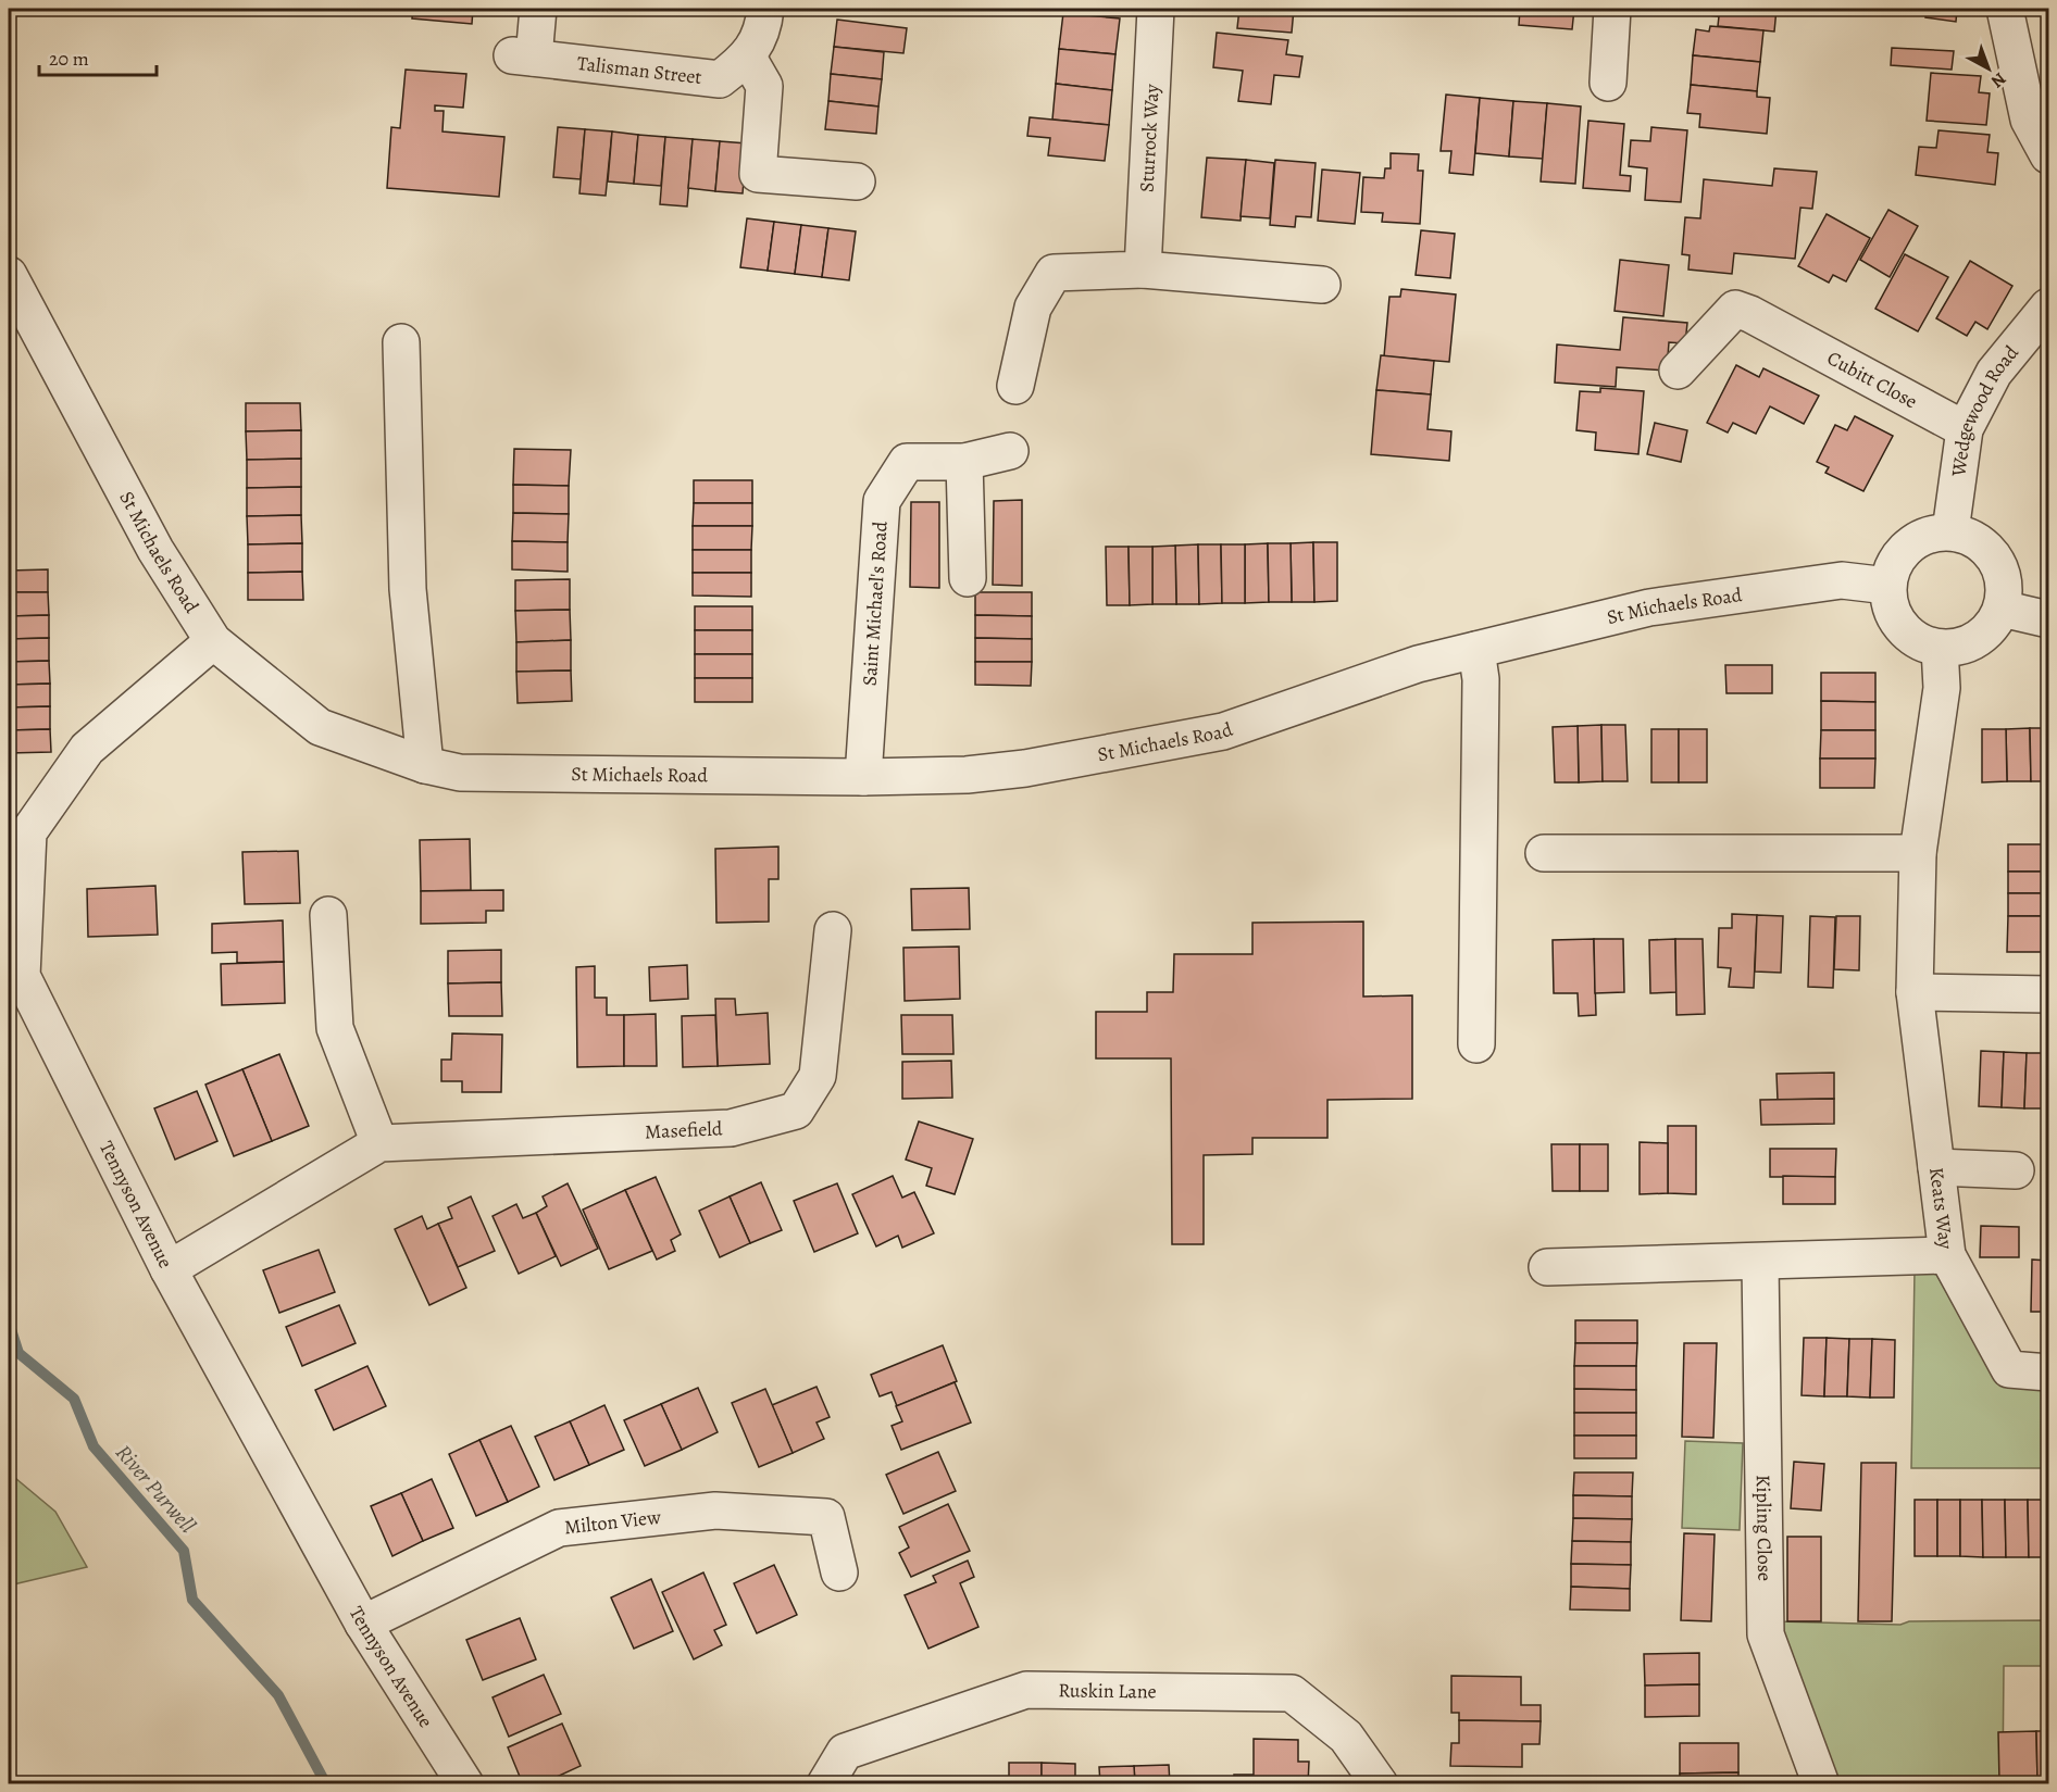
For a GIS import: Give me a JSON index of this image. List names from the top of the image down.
{
  "streets": {
    "street": [
      "Talisman Street",
      "Sturrock Way",
      "Cubitt Close",
      "Wedgewood Road",
      "St Michaels Road",
      "Saint Michael's Road",
      "Masefield",
      "Tennyson Avenue",
      "Keats Way",
      "Milton View",
      "Kipling Close",
      "Ruskin Lane"
    ]
  },
  "crossings": [
    ["Cubitt Close", "Wedgewood Road"],
    ["Wedgewood Road", "St Michaels Road"],
    ["Wedgewood Road", "Keats Way"],
    ["St Michaels Road", "Saint Michael's Road"],
    ["St Michaels Road", "Tennyson Avenue"],
    ["St Michaels Road", "Keats Way"],
    ["Masefield", "Tennyson Avenue"],
    ["Tennyson Avenue", "Milton View"]
  ],
  "water": ["River Purwell"],
  "scale_bar": "20 m",
  "north": "bottom right"
}
